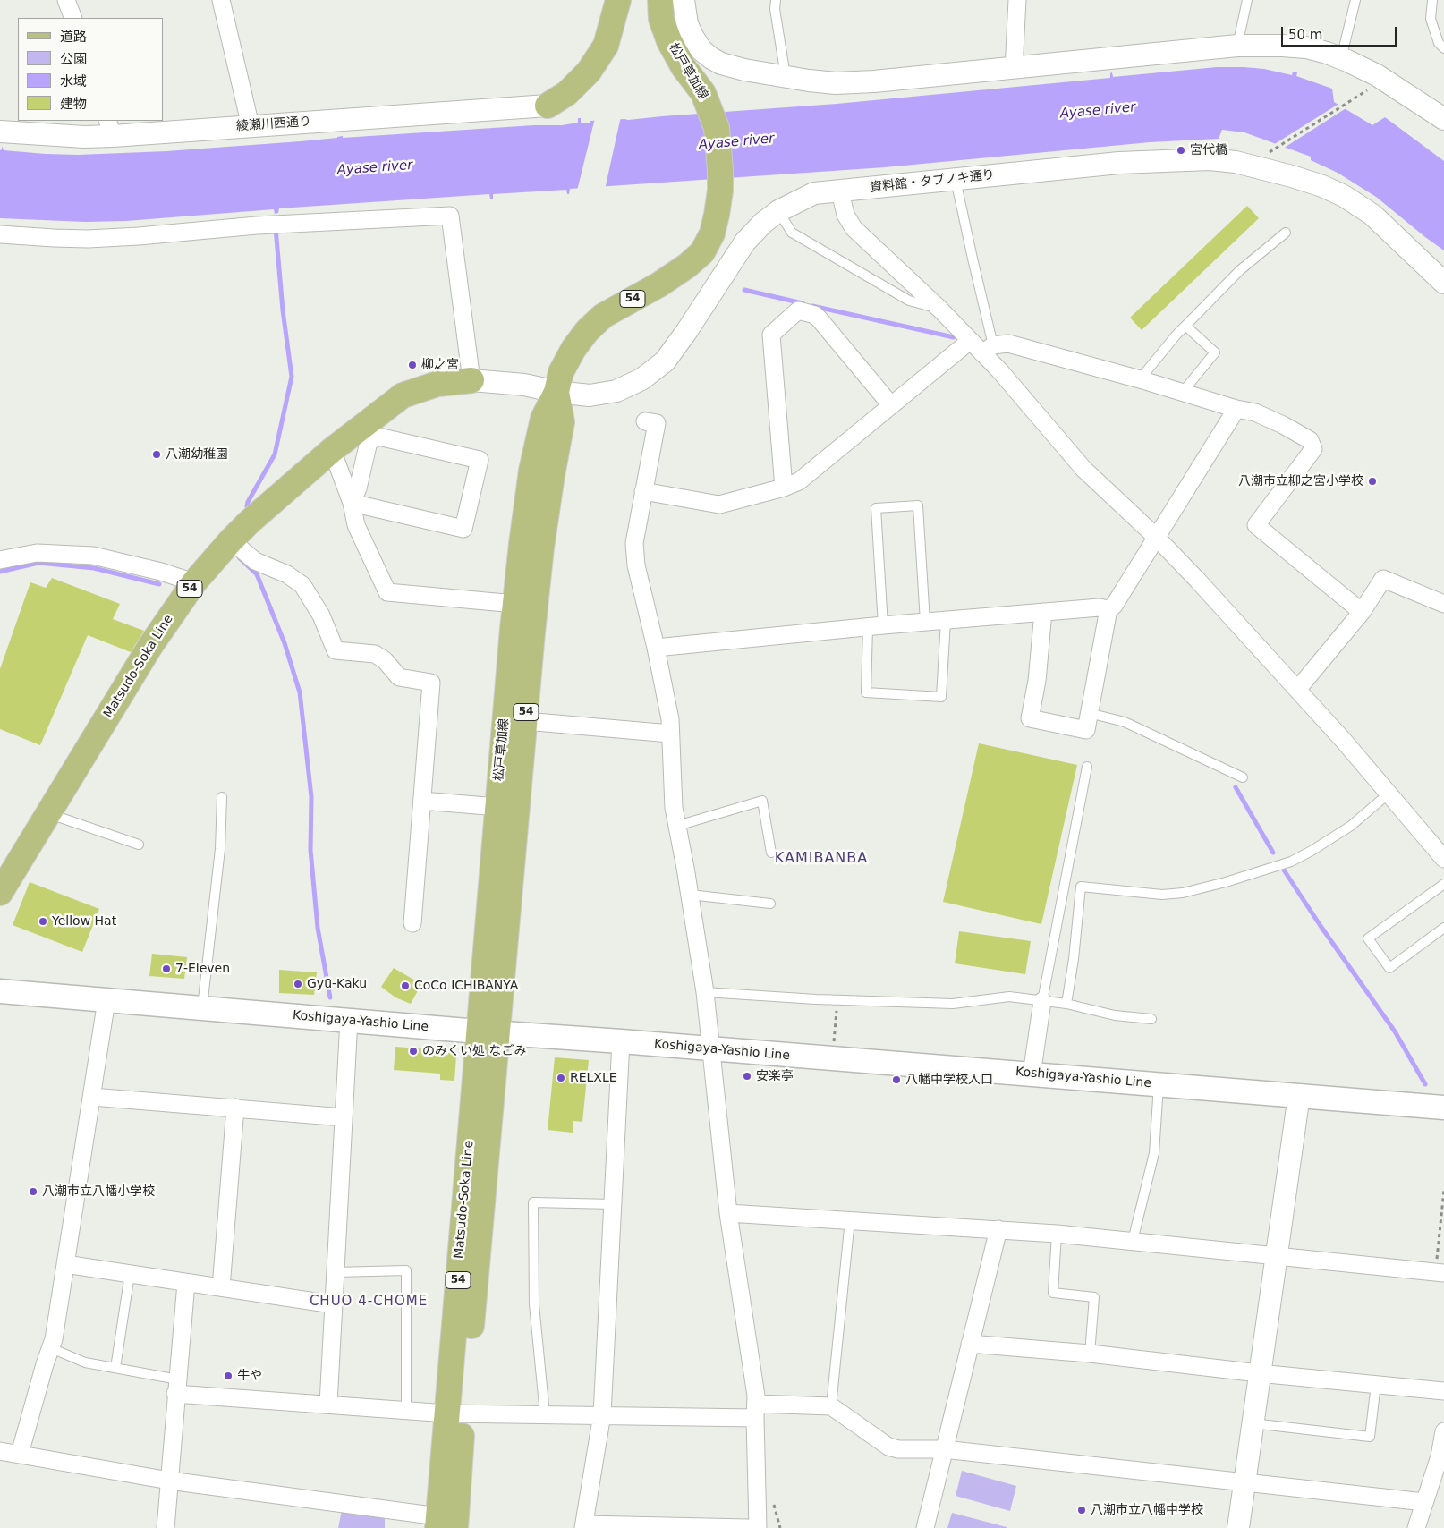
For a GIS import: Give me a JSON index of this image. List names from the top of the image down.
{
  "streets": {
    "main road": [
      "松戸草加線",
      "54",
      "Matsudo-Soka Line",
      "Koshigaya-Yashio Line"
    ],
    "street": ["綾瀬川西通り", "資料館・タブノキ通り"]
  },
  "crossings": [
    ["松戸草加線", "資料館・タブノキ通り"],
    ["松戸草加線", "Matsudo-Soka Line"],
    ["松戸草加線", "Koshigaya-Yashio Line"],
    ["資料館・タブノキ通り", "Matsudo-Soka Line"],
    ["Matsudo-Soka Line", "Koshigaya-Yashio Line"]
  ],
  "districts": ["KAMIBANBA", "CHUO 4-CHOME"],
  "water": ["Ayase river"],
  "places": [
    "宮代橋",
    "柳之宮",
    "八潮幼稚園",
    "八潮市立柳之宮小学校",
    "Yellow Hat",
    "7-Eleven",
    "Gyū-Kaku",
    "CoCo ICHIBANYA",
    "のみくい処 なごみ",
    "安楽亭",
    "RELXLE",
    "八幡中学校入口",
    "八潮市立八幡小学校",
    "牛や",
    "八潮市立八幡中学校"
  ],
  "legend": [
    "道路",
    "公園",
    "水域",
    "建物"
  ],
  "scale_bar": "50 m"
}
